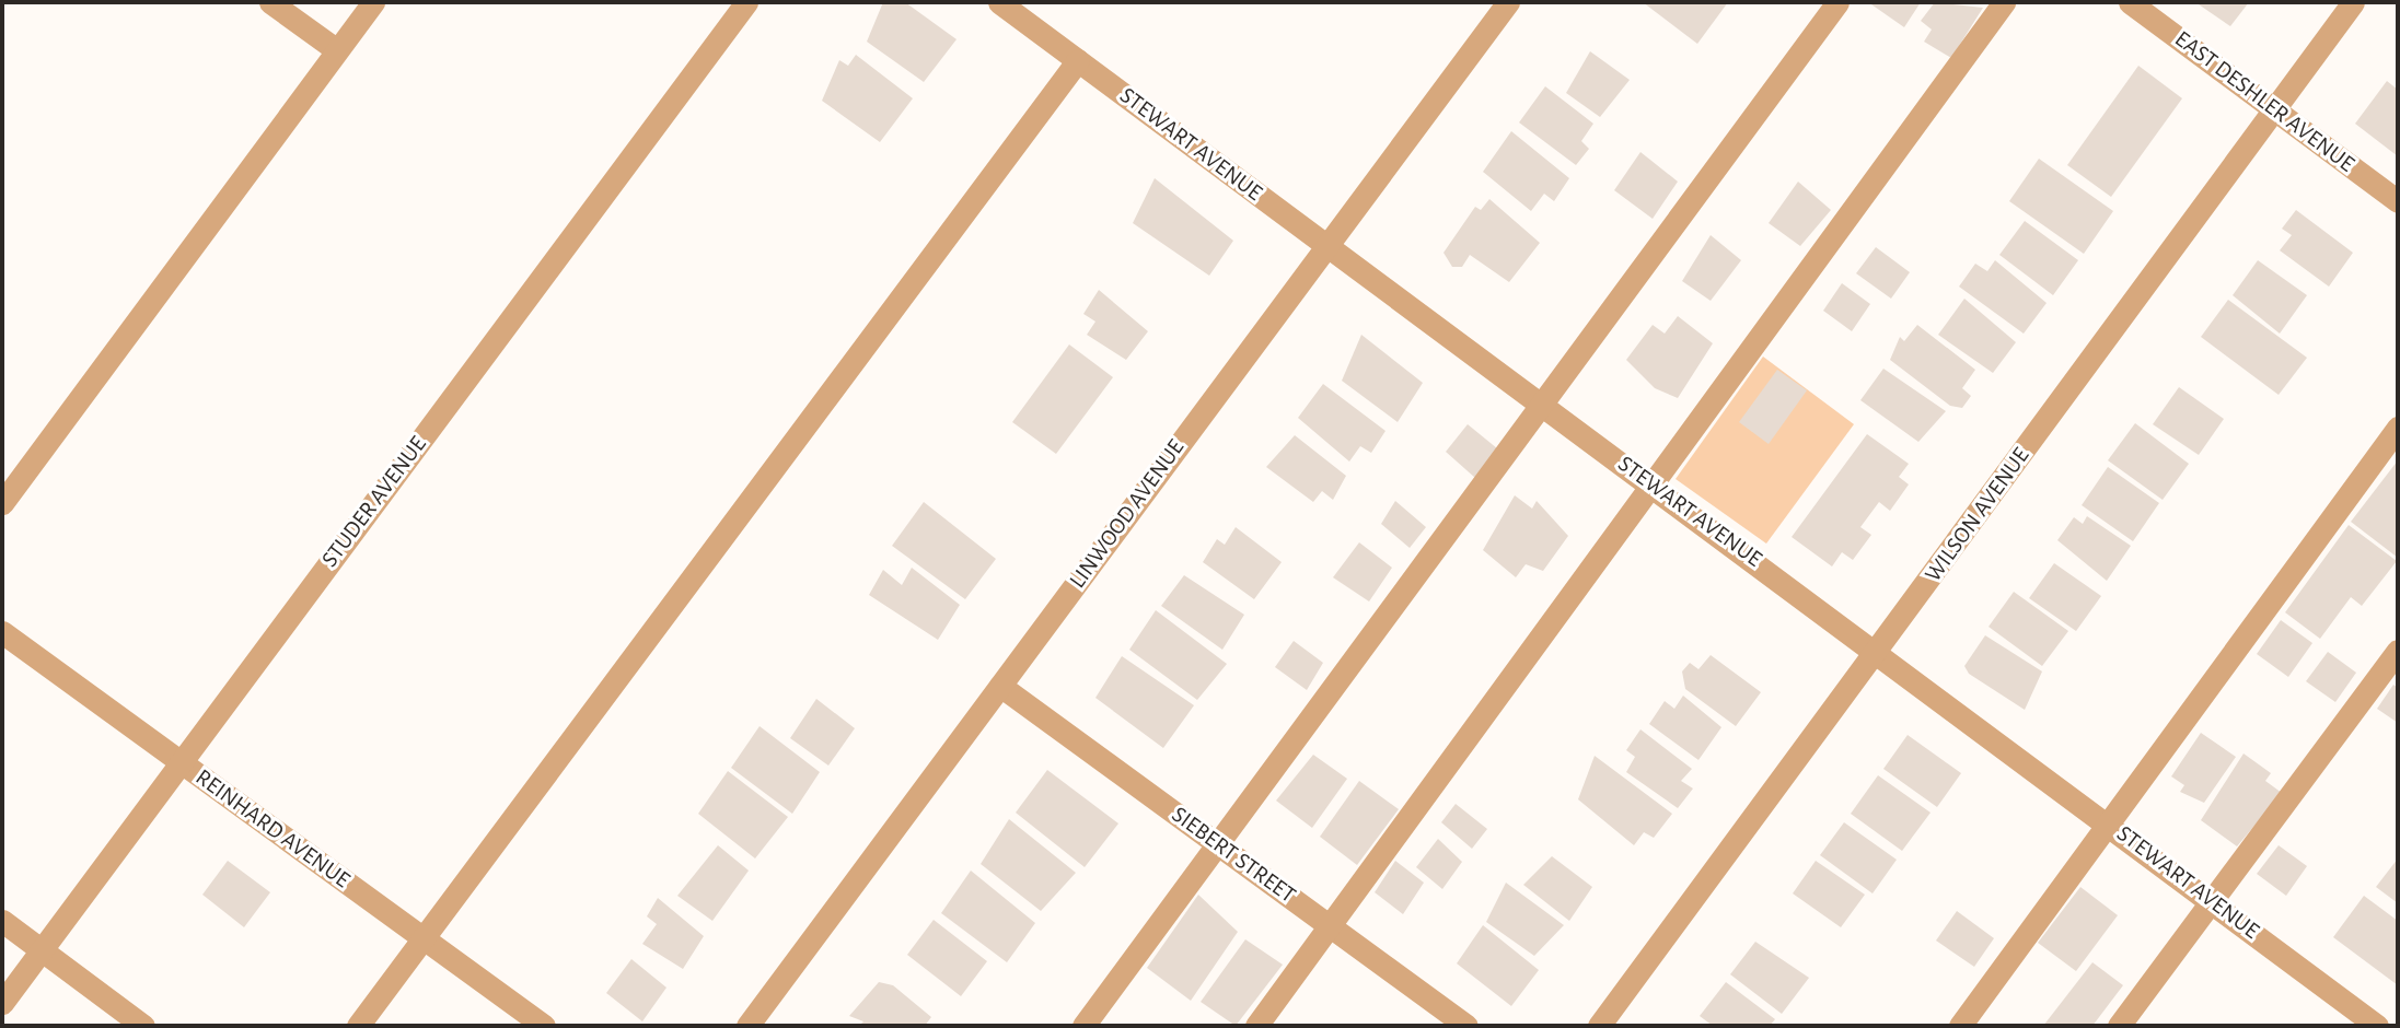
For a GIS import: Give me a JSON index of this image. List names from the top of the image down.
{
  "streets": {
    "street": [
      "EAST DESHLER AVENUE",
      "STEWART AVENUE",
      "STUDER AVENUE",
      "LINWOOD AVENUE",
      "WILSON AVENUE",
      "REINHARD AVENUE",
      "SIEBERT STREET"
    ]
  },
  "crossings": [
    ["EAST DESHLER AVENUE", "WILSON AVENUE"],
    ["STEWART AVENUE", "LINWOOD AVENUE"],
    ["STEWART AVENUE", "WILSON AVENUE"],
    ["STUDER AVENUE", "REINHARD AVENUE"],
    ["LINWOOD AVENUE", "SIEBERT STREET"]
  ]
}
